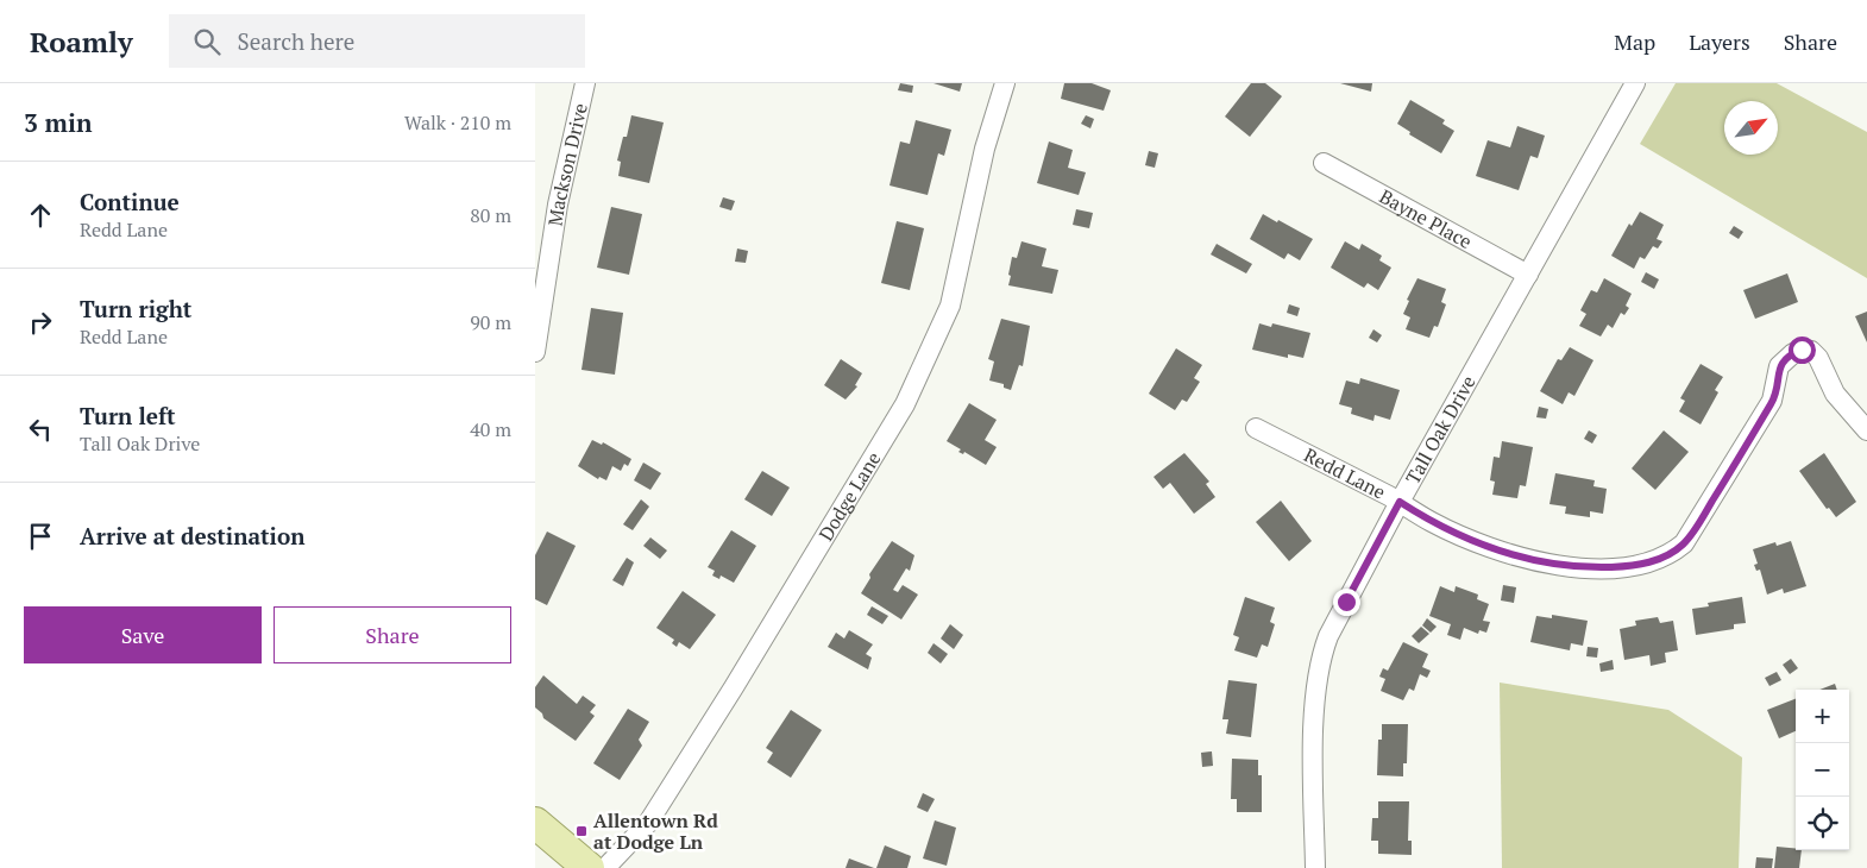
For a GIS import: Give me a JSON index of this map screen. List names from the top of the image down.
{
  "streets": {
    "street": [
      "Mackson Drive",
      "Bayne Place",
      "Tall Oak Drive",
      "Redd Lane",
      "Dodge Lane"
    ]
  },
  "crossings": [
    ["Bayne Place", "Tall Oak Drive"],
    ["Tall Oak Drive", "Redd Lane"]
  ],
  "places": {
    "transit": ["Allentown Rd at Dodge Ln"]
  },
  "north": "top right",
  "page": {
    "header": "Roamly",
    "search": "Search here",
    "nav": ["Map", "Layers", "Share"],
    "heading": ["3 min", "Walk · 210 m"],
    "list": [
      ["Continue", "Redd Lane", "80 m"],
      ["Turn right", "Redd Lane", "90 m"],
      ["Turn left", "Tall Oak Drive", "40 m"],
      "Arrive at destination"
    ],
    "buttons": ["Save", "Share"],
    "map_buttons": ["+", "−"]
  }
}
